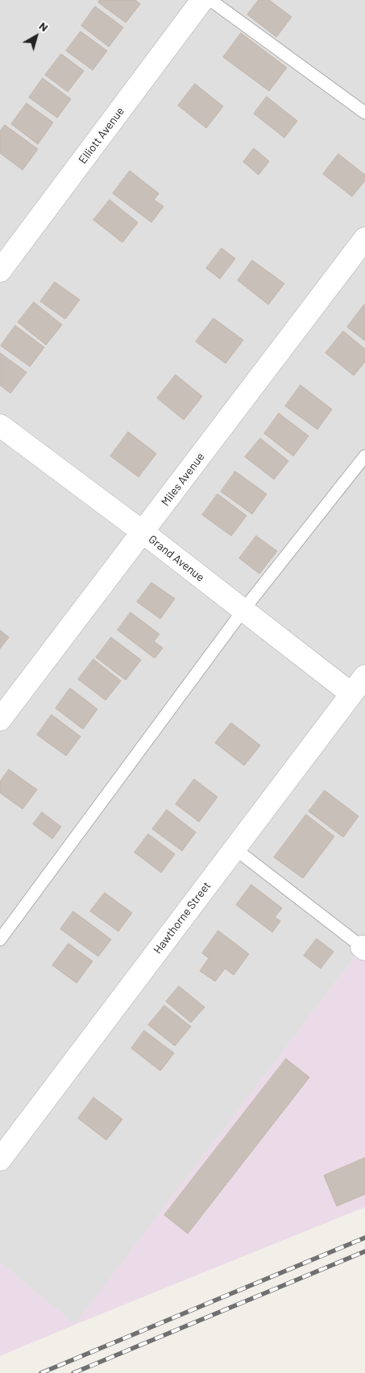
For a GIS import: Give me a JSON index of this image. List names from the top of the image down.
{
  "streets": {
    "street": [
      "Elliott Avenue",
      "Miles Avenue",
      "Grand Avenue",
      "Hawthorne Street"
    ]
  },
  "crossings": [
    ["Miles Avenue", "Grand Avenue"],
    ["Grand Avenue", "Hawthorne Street"]
  ],
  "north": "top right"
}
